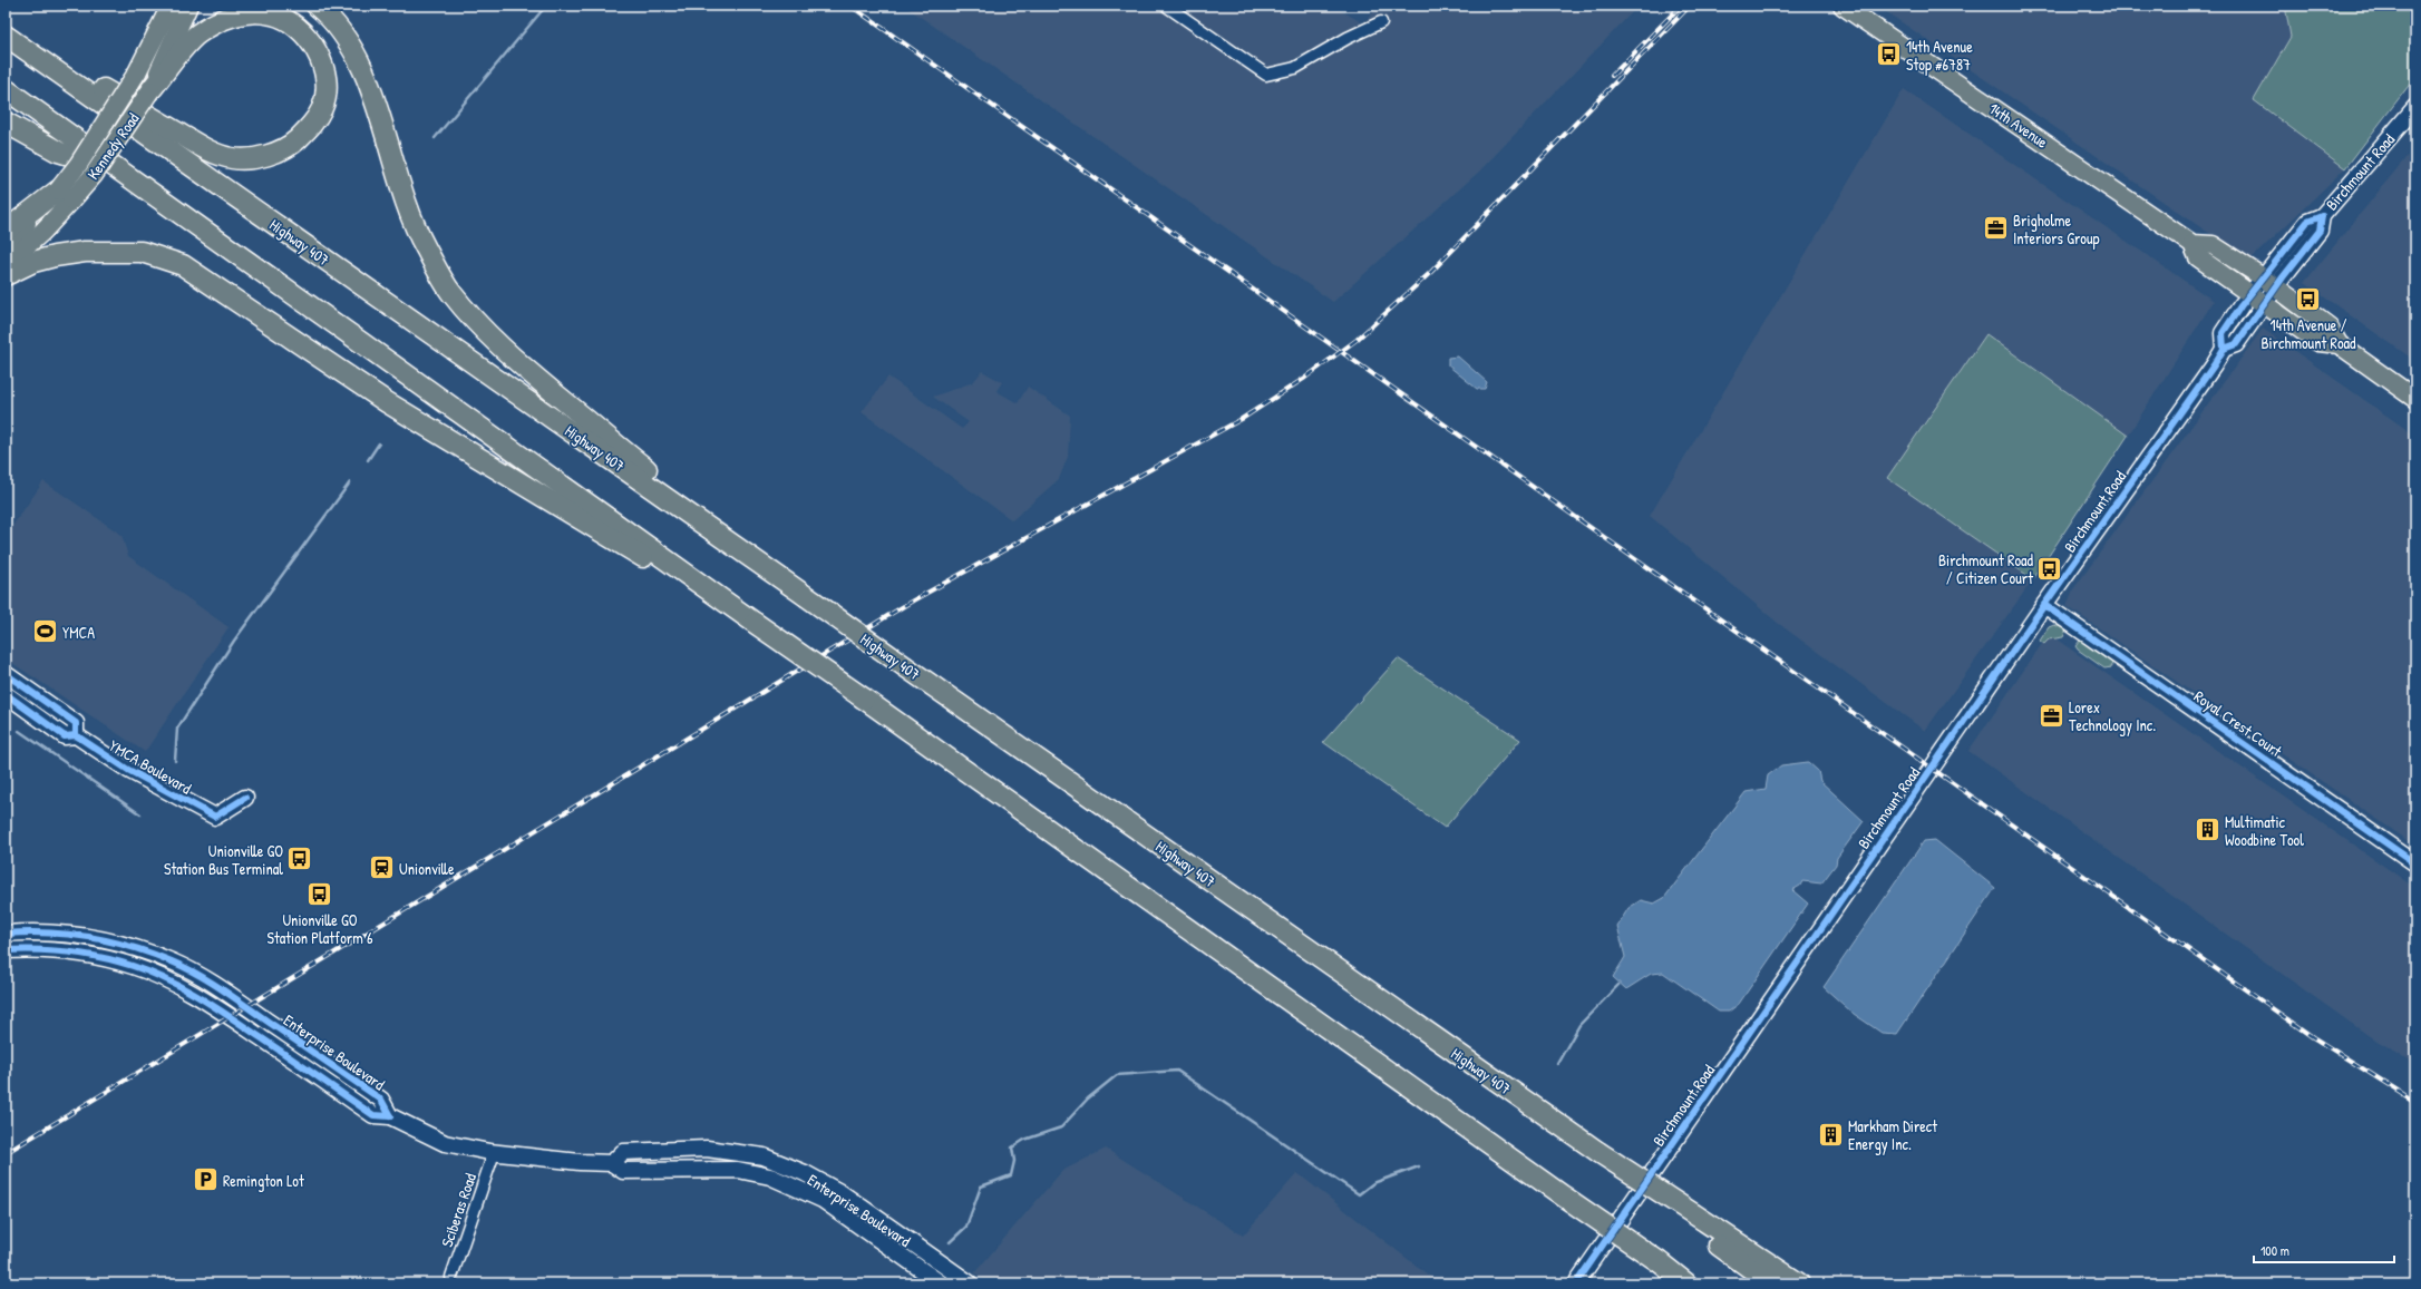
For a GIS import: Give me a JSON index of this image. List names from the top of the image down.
{
  "streets": {
    "highway": ["Highway 407"],
    "main road": [
      "14th Avenue",
      "Kennedy Road",
      "Birchmount Road",
      "Royal Crest Court",
      "YMCA Boulevard",
      "Enterprise Boulevard"
    ],
    "street": ["Sciberas Road"]
  },
  "crossings": [
    ["14th Avenue", "Birchmount Road"],
    ["Birchmount Road", "Royal Crest Court"],
    ["Enterprise Boulevard", "Sciberas Road"]
  ],
  "places": {
    "bus stop": [
      "14th Avenue Stop #6787",
      "14th Avenue / Birchmount Road",
      "Birchmount Road / Citizen Court",
      "Unionville GO Station Bus Terminal",
      "Unionville GO Station Platform 6"
    ],
    "office": ["Brigholme Interiors Group", "Lorex Technology Inc."],
    "sports": ["YMCA"],
    "building": ["Multimatic Woodbine Tool", "Markham Direct Energy Inc."],
    "station": ["Unionville"],
    "parking": ["Remington Lot"]
  },
  "scale_bar": "100 m"
}
